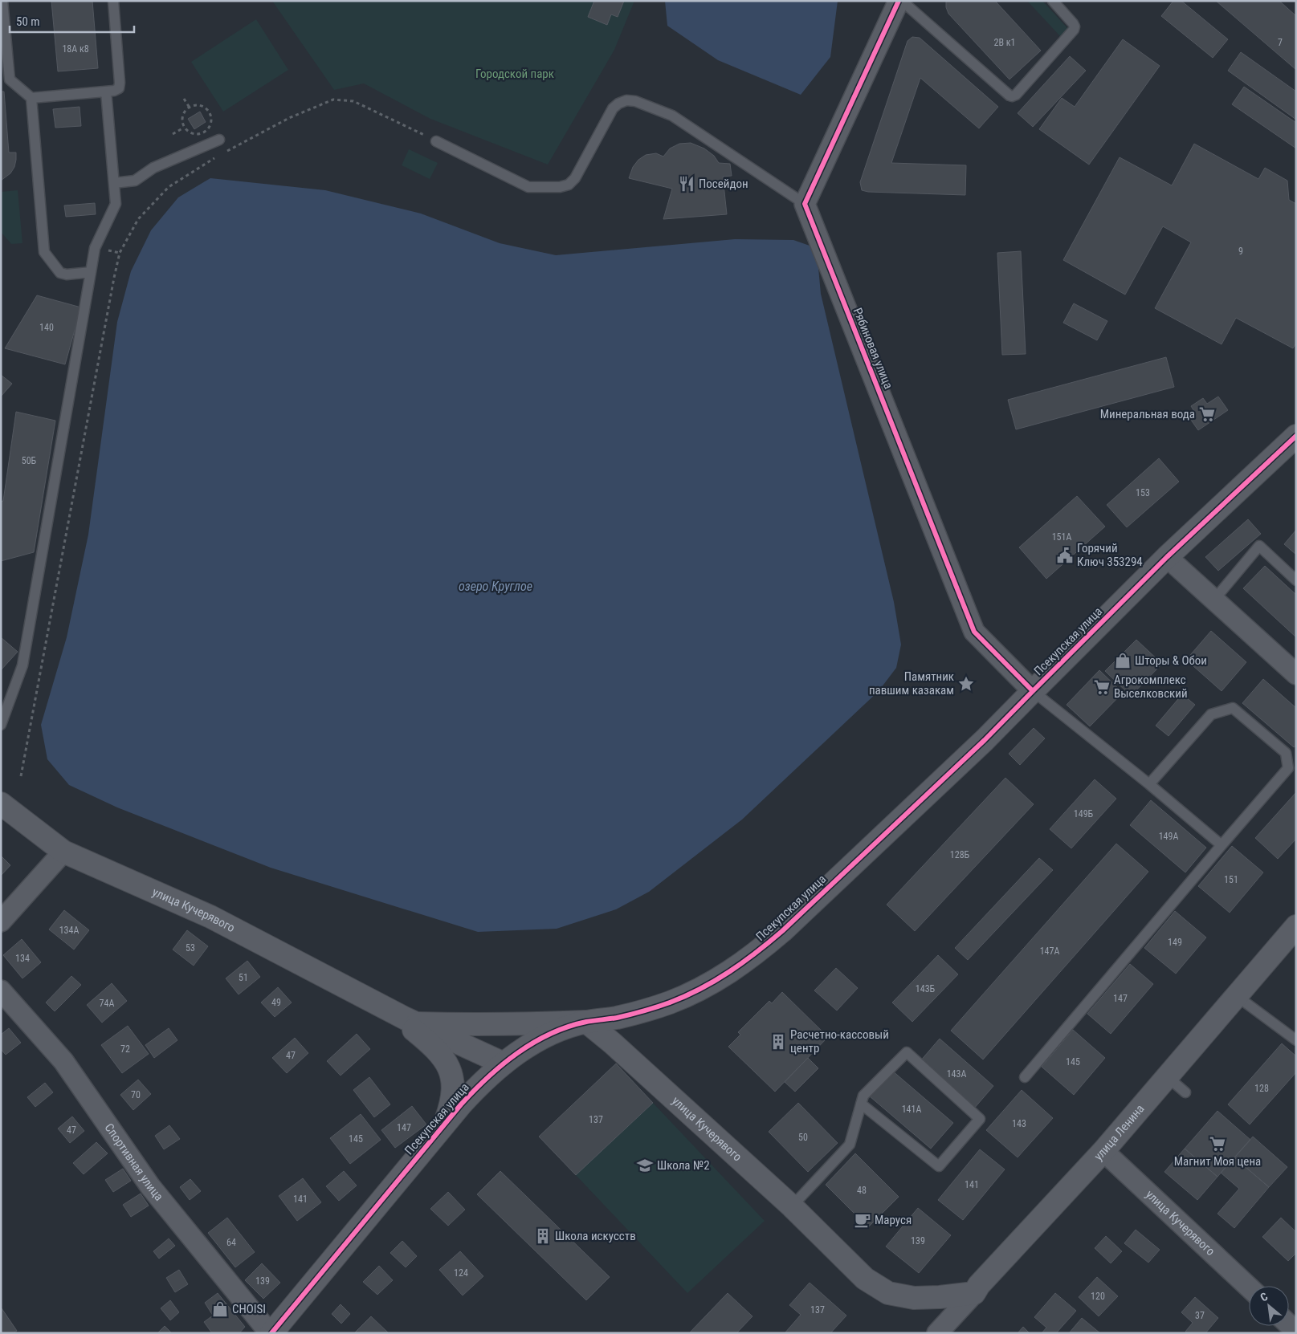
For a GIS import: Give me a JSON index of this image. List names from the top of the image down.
{
  "streets": {
    "street": [
      "Рябиновая улица",
      "Псекупская улица",
      "улица Кучерявого",
      "улица Ленина",
      "Спортивная улица"
    ]
  },
  "crossings": [
    ["Рябиновая улица", "Псекупская улица"],
    ["Псекупская улица", "улица Кучерявого"],
    ["Псекупская улица", "Спортивная улица"],
    ["улица Кучерявого", "улица Ленина"]
  ],
  "water": ["озеро Круглое"],
  "parks": ["Городской парк"],
  "places": {
    "restaurant": ["Посейдон"],
    "supermarket": ["Минеральная вода", "Агрокомплекс Выселковский", "Магнит Моя цена"],
    "public building": ["Горячий Ключ 353294"],
    "shop": ["Шторы & Обои", "CHOISI"],
    "place": ["Памятник павшим казакам"],
    "building": ["Расчетно-кассовый центр", "Школа искусств"],
    "school or university": ["Школа №2"],
    "cafe": ["Маруся"]
  },
  "house_numbers": [
    "2В к1",
    "7",
    "18А к8",
    "9",
    "140",
    "50Б",
    "153",
    "151А",
    "149Б",
    "149А",
    "128Б",
    "151",
    "134А",
    "149",
    "53",
    "147А",
    "134",
    "51",
    "143Б",
    "147",
    "49",
    "74А",
    "72",
    "47",
    "145",
    "143А",
    "128",
    "70",
    "141А",
    "137",
    "143",
    "147",
    "47",
    "50",
    "145",
    "141",
    "48",
    "141",
    "139",
    "64",
    "124",
    "139",
    "120",
    "137",
    "37"
  ],
  "scale_bar": "50 m",
  "north": "top left"
}
